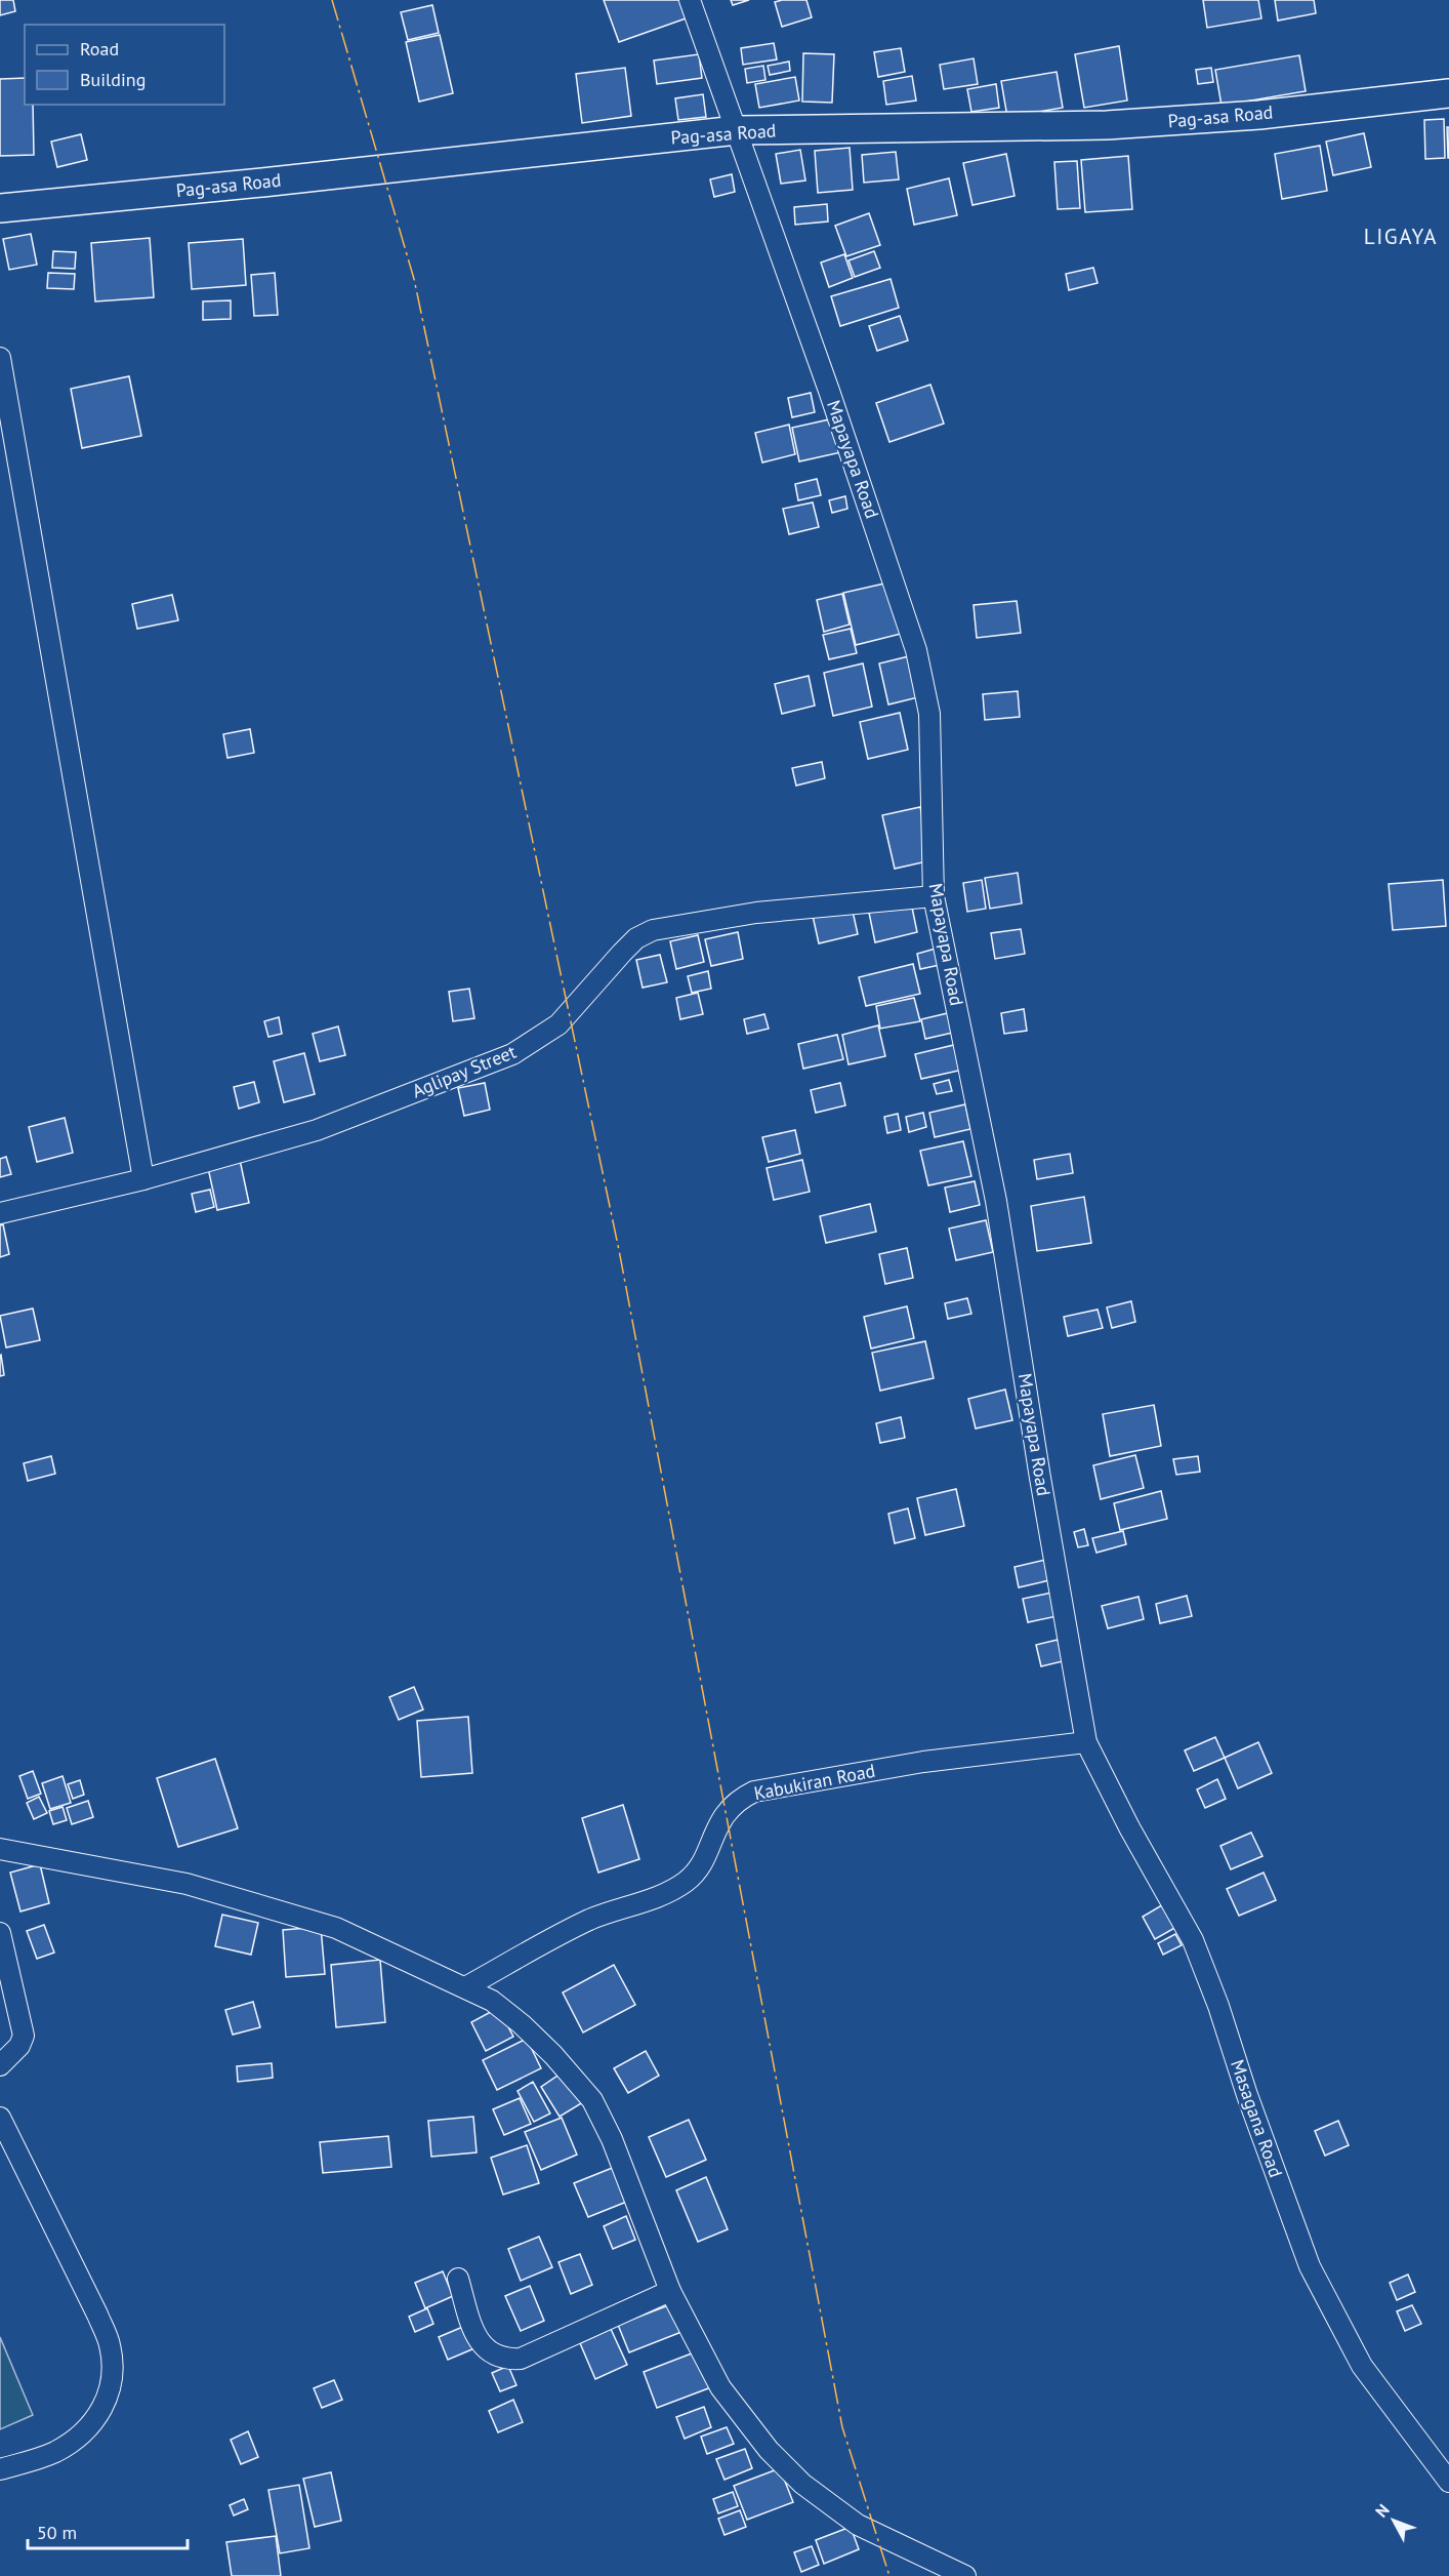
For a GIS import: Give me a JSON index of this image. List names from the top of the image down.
{
  "streets": {
    "main road": ["Pag-asa Road"],
    "street": [
      "Mapayapa Road",
      "Aglipay Street",
      "Kabukiran Road",
      "Masagana Road"
    ]
  },
  "crossings": [
    ["Pag-asa Road", "Mapayapa Road"],
    ["Mapayapa Road", "Aglipay Street"],
    ["Mapayapa Road", "Kabukiran Road"],
    ["Mapayapa Road", "Masagana Road"],
    ["Kabukiran Road", "Masagana Road"]
  ],
  "districts": ["LIGAYA"],
  "legend": ["Road", "Building"],
  "scale_bar": "50 m",
  "north": "top left"
}
